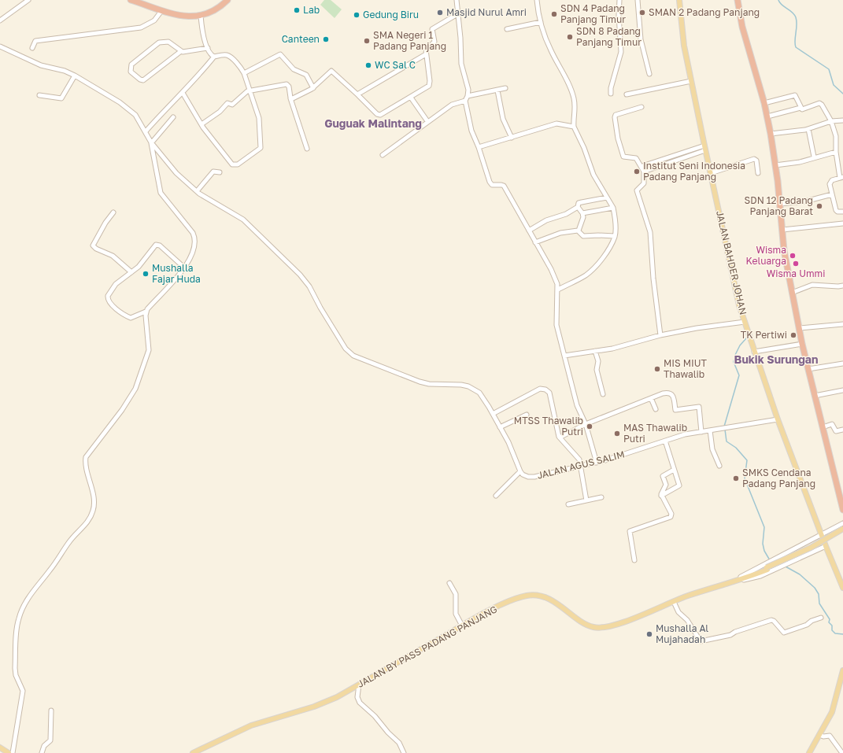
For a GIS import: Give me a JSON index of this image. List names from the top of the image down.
{
  "streets": {
    "main road": ["JALAN BAHDER JOHAN", "JALAN BY PASS PADANG PANJANG"],
    "street": ["JALAN AGUS SALIM"]
  },
  "crossings": [
    ["JALAN BAHDER JOHAN", "JALAN AGUS SALIM"]
  ],
  "districts": ["Guguak Malintang", "Bukik Surungan"],
  "places": [
    "Lab",
    "Masjid Nurul Amri",
    "SMAN 2 Padang Panjang",
    "SDN 4 Padang Panjang Timur",
    "Gedung Biru",
    "SDN 8 Padang Panjang Timur",
    "Canteen",
    "SMA Negeri 1 Padang Panjang",
    "WC Sal C",
    "Institut Seni Indonesia Padang Panjang",
    "SDN 12 Padang Panjang Barat",
    "Wisma Keluarga",
    "Wisma Ummi",
    "Mushalla Fajar Huda",
    "TK Pertiwi",
    "MIS MIUT Thawalib",
    "MTSS Thawalib Putri",
    "MAS Thawalib Putri",
    "SMKS Cendana Padang Panjang",
    "Mushalla Al Mujahadah"
  ]
}
